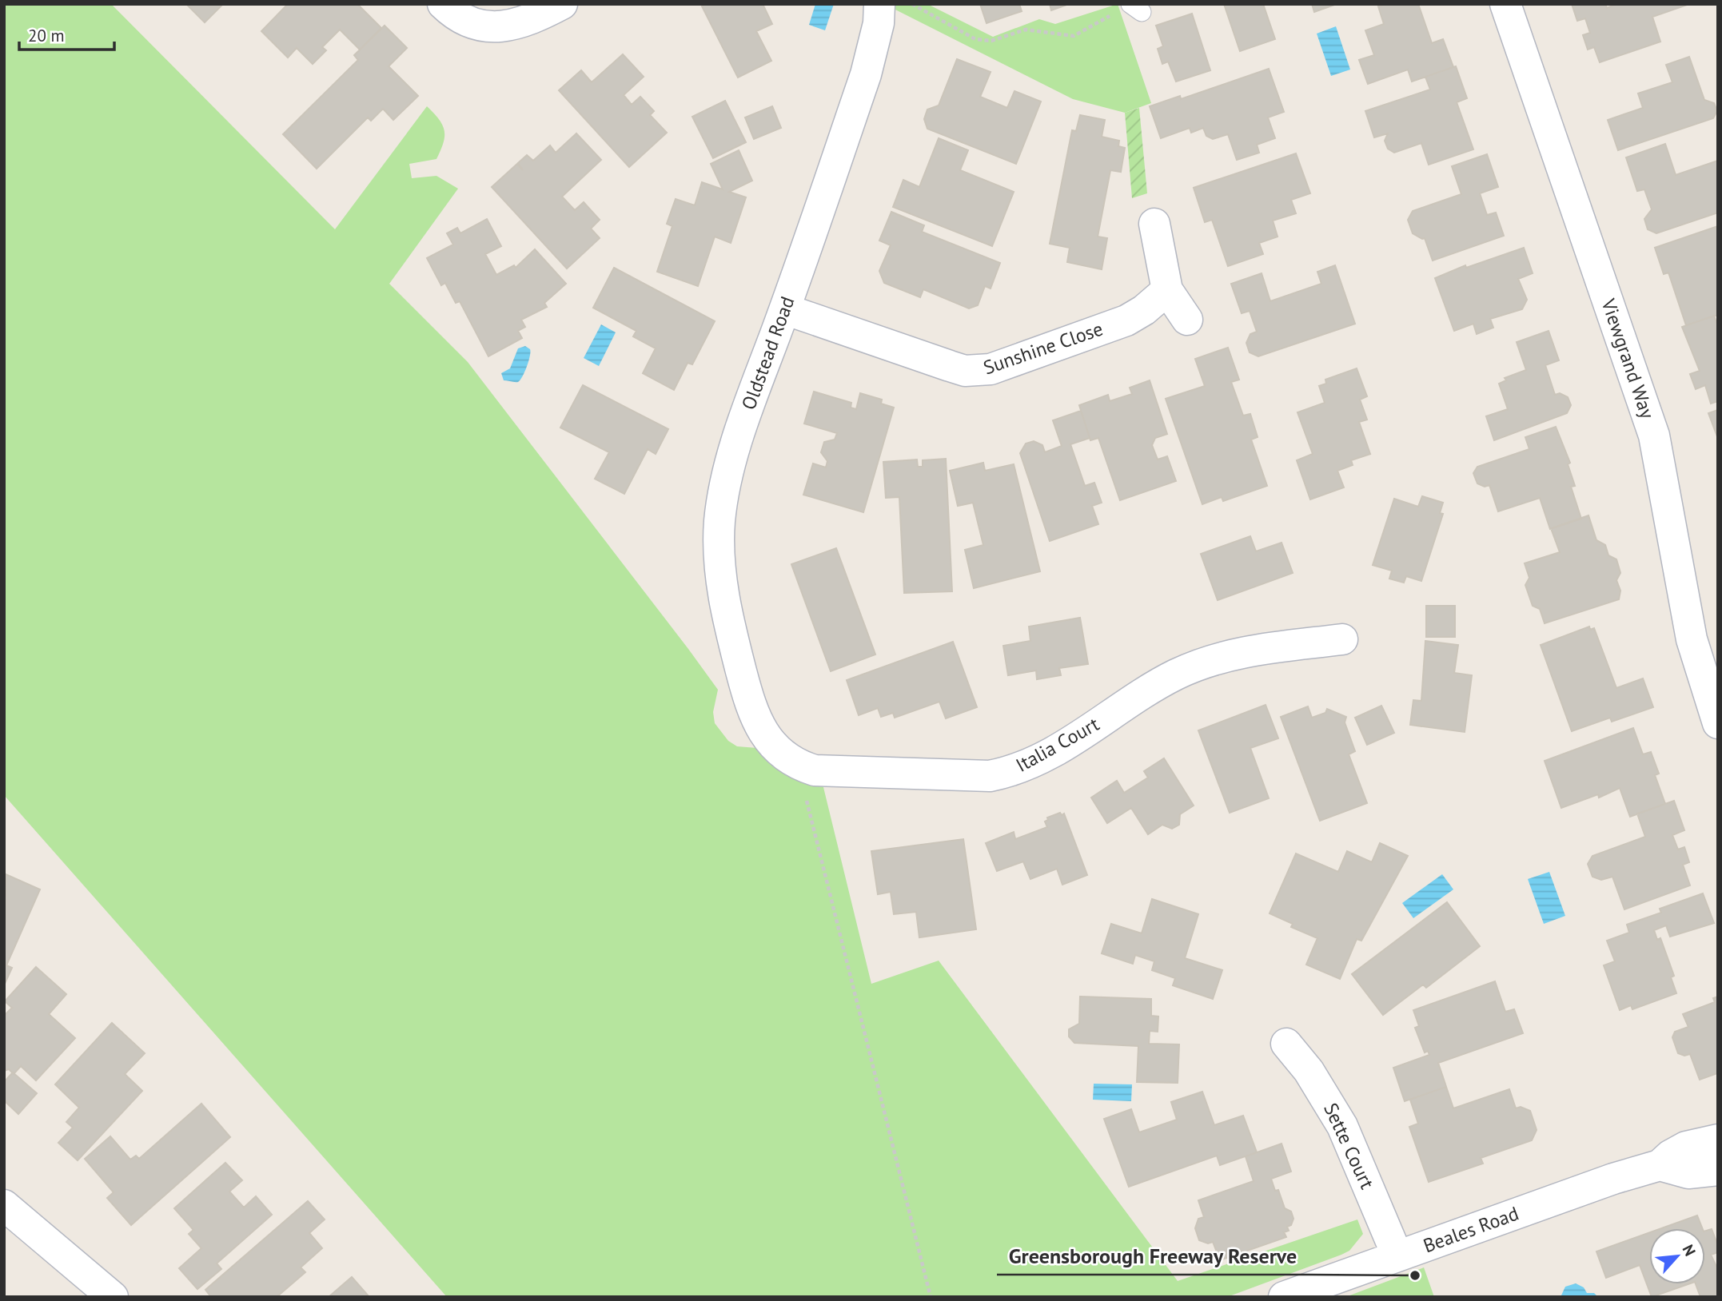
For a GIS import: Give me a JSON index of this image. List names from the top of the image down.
{
  "streets": {
    "street": [
      "Sunshine Close",
      "Oldstead Road",
      "Viewgrand Way",
      "Italia Court",
      "Sette Court",
      "Beales Road"
    ]
  },
  "crossings": [
    ["Sunshine Close", "Oldstead Road"],
    ["Oldstead Road", "Italia Court"],
    ["Sette Court", "Beales Road"]
  ],
  "places": ["Greensborough Freeway Reserve"],
  "scale_bar": "20 m",
  "north": "top right"
}
